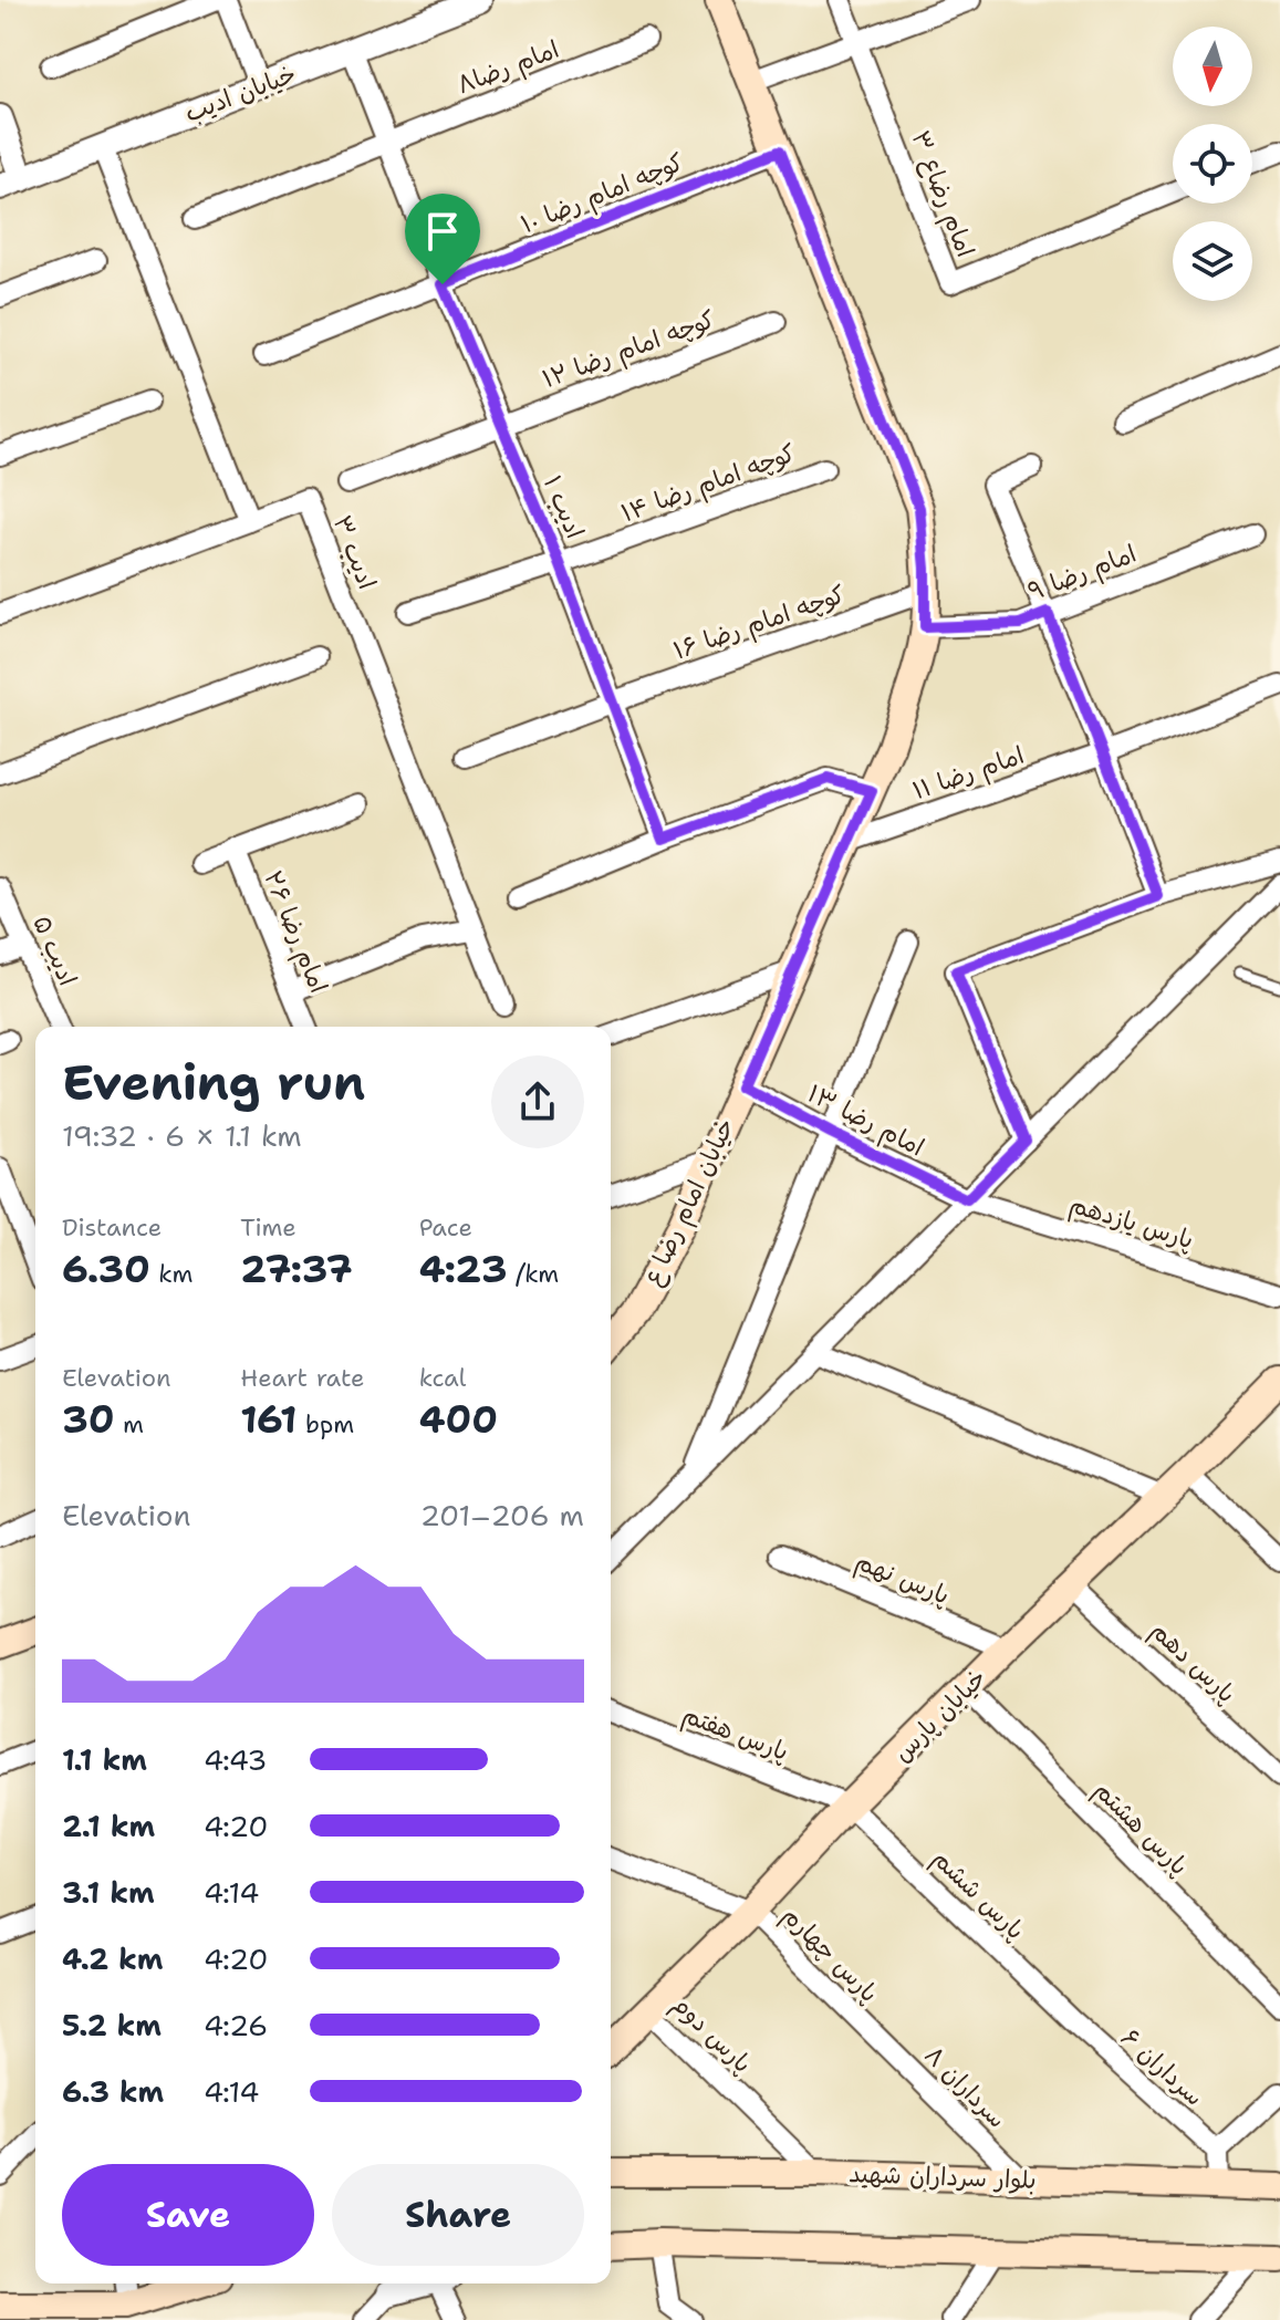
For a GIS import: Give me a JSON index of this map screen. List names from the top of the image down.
{
  "streets": {
    "main road": ["خیابان امام رضا ع", "خیابان پارس", "بلوار سرداران شهید"],
    "street": [
      "امام رضا۸",
      "خیابان ادیب",
      "کوچه امام رضا ۱۰",
      "امام رضا‌ع ۳",
      "کوچه امام رضا ۱۲",
      "کوچه امام رضا ۱۴",
      "ادیب ۱",
      "ادیب ۳",
      "امام رضا ۹",
      "کوچه امام رضا ۱۶",
      "امام رضا ۱۱",
      "امام رضا ۲۶",
      "ادیب ۵",
      "امام رضا ۱۳",
      "پارس‌‌ یازدهم",
      "پارس‌‌ نهم",
      "پارس‌‌ دهم",
      "پارس‌‌ هفتم",
      "پارس‌‌ هشتم",
      "پارس‌‌ ششم",
      "پارس‌‌ چهارم",
      "پارس‌‌ دوم",
      "سرداران ۶",
      "سرداران ۸"
    ]
  },
  "crossings": [
    ["امام رضا۸", "ادیب ۱"],
    ["خیابان ادیب", "ادیب ۱"],
    ["کوچه امام رضا ۱۰", "ادیب ۱"],
    ["کوچه امام رضا ۱۰", "خیابان امام رضا ع"],
    ["کوچه امام رضا ۱۲", "ادیب ۱"],
    ["کوچه امام رضا ۱۴", "ادیب ۱"],
    ["ادیب ۱", "کوچه امام رضا ۱۶"],
    ["امام رضا ۹", "خیابان امام رضا ع"],
    ["کوچه امام رضا ۱۶", "خیابان امام رضا ع"],
    ["امام رضا ۱۱", "خیابان امام رضا ع"],
    ["امام رضا ۱۳", "خیابان امام رضا ع"],
    ["امام رضا ۱۳", "پارس‌‌ یازدهم"],
    ["پارس‌‌ نهم", "خیابان پارس"],
    ["پارس‌‌ دهم", "خیابان پارس"],
    ["خیابان پارس", "پارس‌‌ هفتم"],
    ["خیابان پارس", "پارس‌‌ هشتم"],
    ["خیابان پارس", "پارس‌‌ ششم"],
    ["خیابان پارس", "پارس‌‌ چهارم"],
    ["خیابان پارس", "پارس‌‌ دوم"],
    ["پارس‌‌ هفتم", "پارس‌‌ ششم"],
    ["پارس‌‌ ششم", "سرداران ۶"],
    ["پارس‌‌ چهارم", "سرداران ۸"],
    ["پارس‌‌ دوم", "بلوار سرداران شهید"],
    ["سرداران ۸", "بلوار سرداران شهید"]
  ],
  "north": "bottom",
  "page": {
    "heading": ["Evening run", "19:32 · 6 × 1.1 km"],
    "stats": [
      ["Distance", "6.30 km"],
      ["Time", "27:37"],
      ["Pace", "4:23 /km"],
      ["Elevation", "30 m"],
      ["Heart rate", "161 bpm"],
      ["kcal", "400"]
    ],
    "chart": ["Elevation", "201–206 m"],
    "list": [
      {
        "name": "1.1 km",
        "note": "4:43"
      },
      {
        "name": "2.1 km",
        "note": "4:20"
      },
      {
        "name": "3.1 km",
        "note": "4:14"
      },
      {
        "name": "4.2 km",
        "note": "4:20"
      },
      {
        "name": "5.2 km",
        "note": "4:26"
      },
      {
        "name": "6.3 km",
        "note": "4:14"
      }
    ],
    "buttons": ["Save", "Share"]
  }
}
